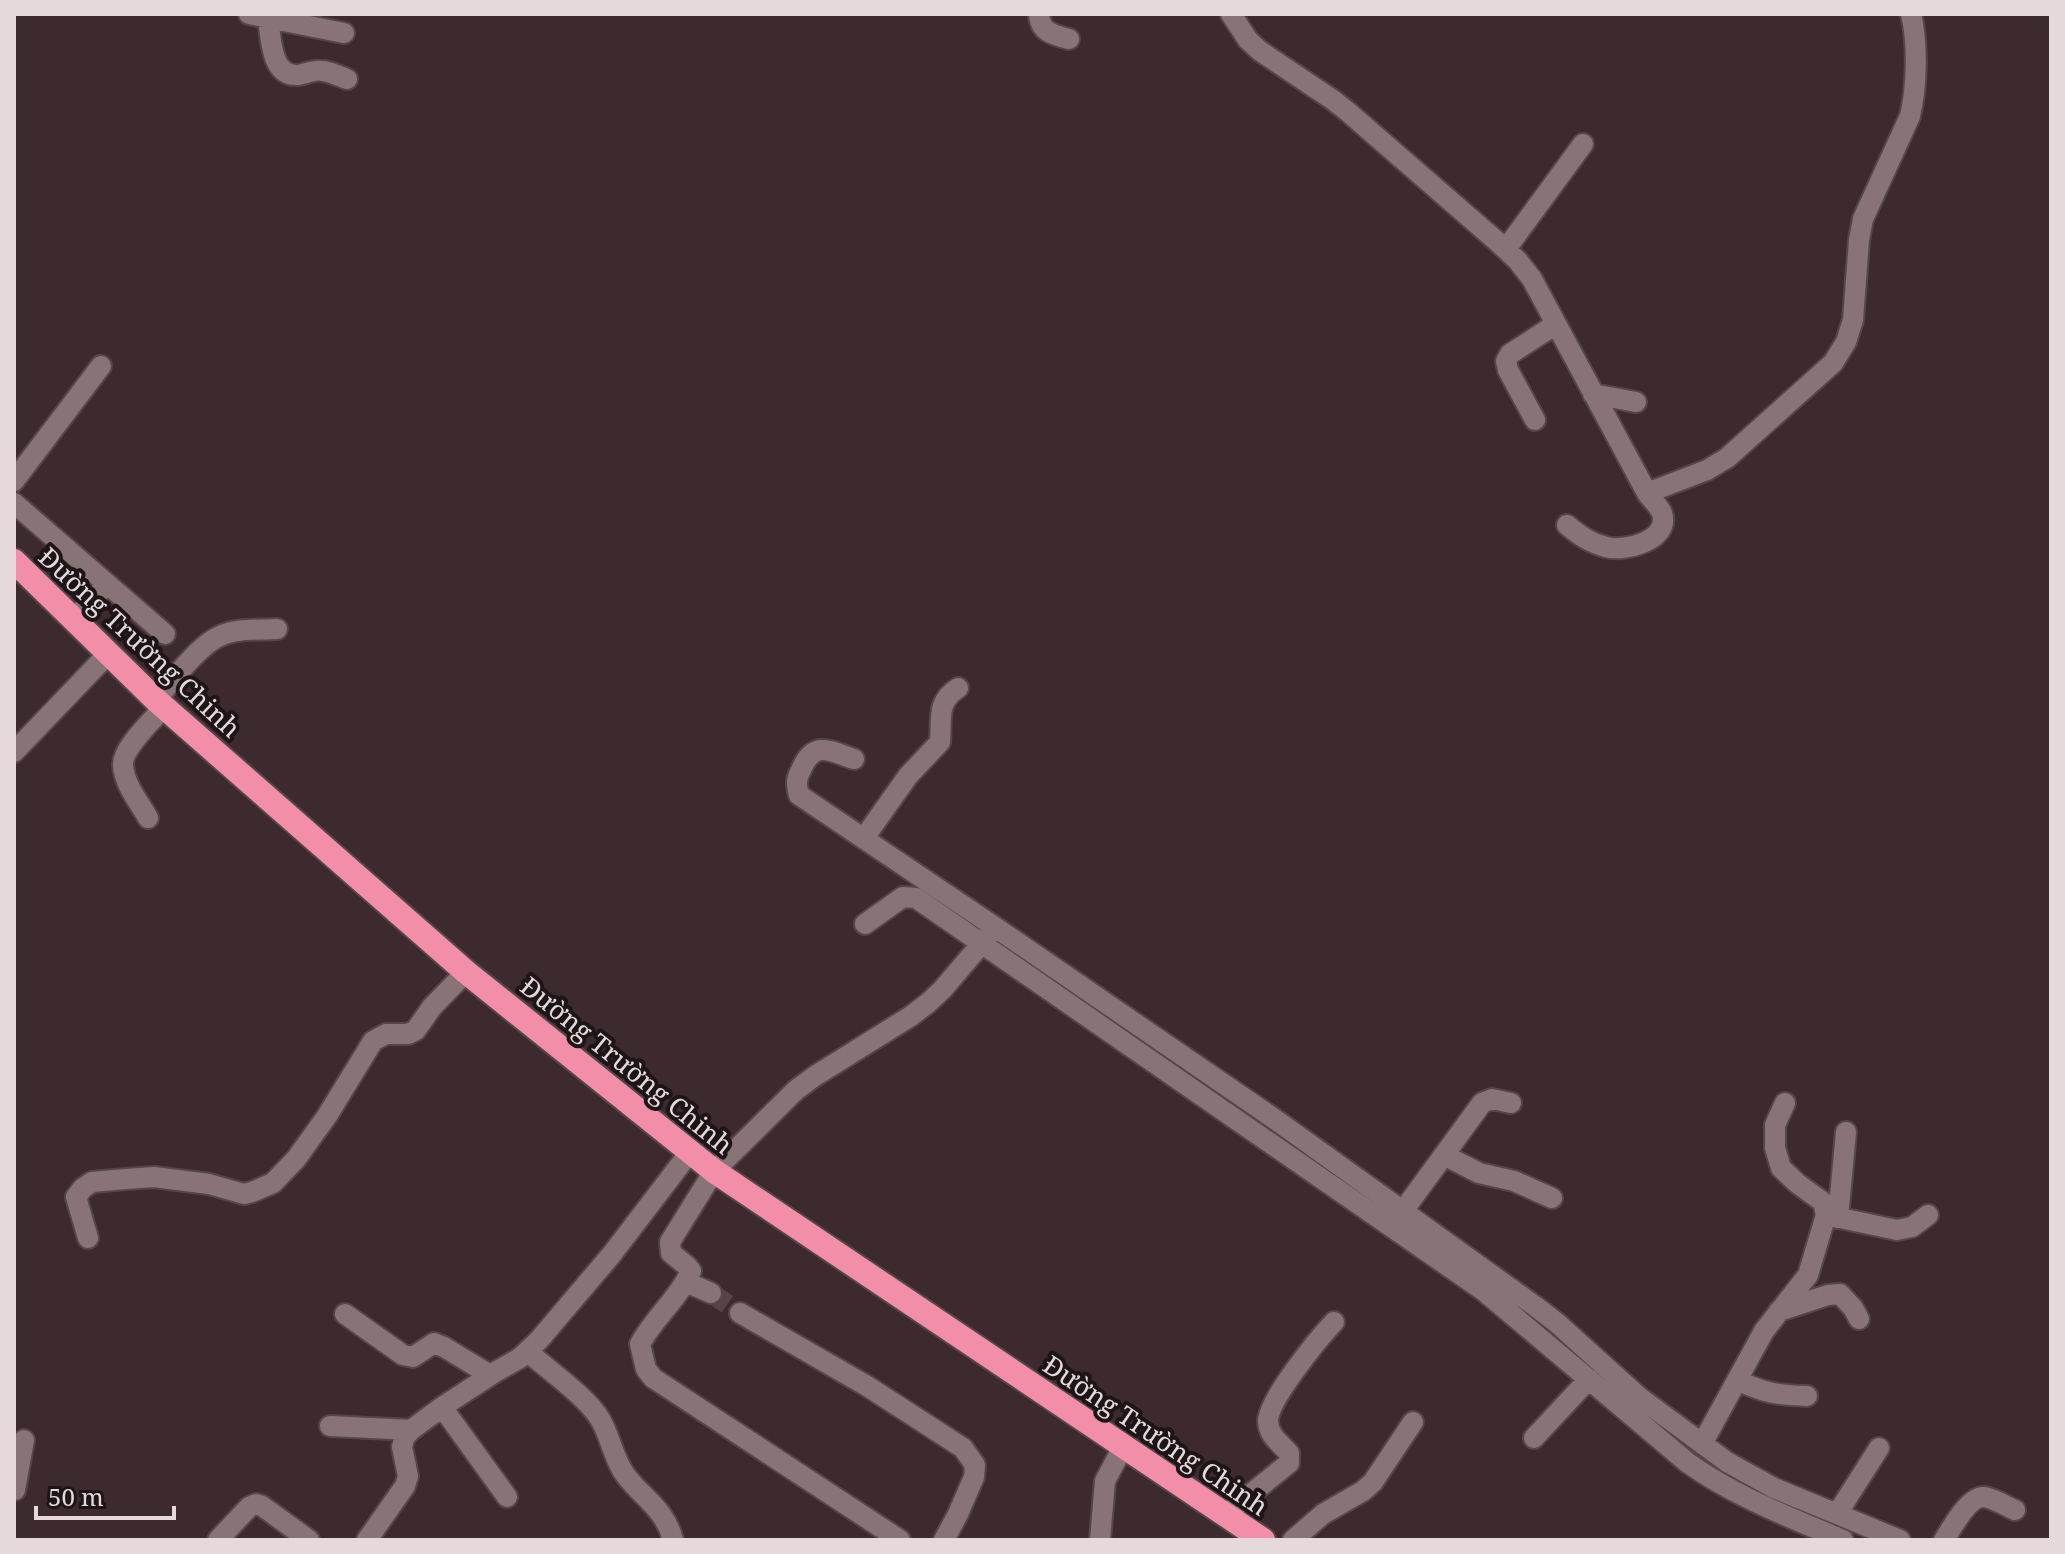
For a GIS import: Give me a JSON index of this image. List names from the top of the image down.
{
  "streets": {
    "highway": ["Đường Trường Chinh"]
  },
  "scale_bar": "50 m"
}
